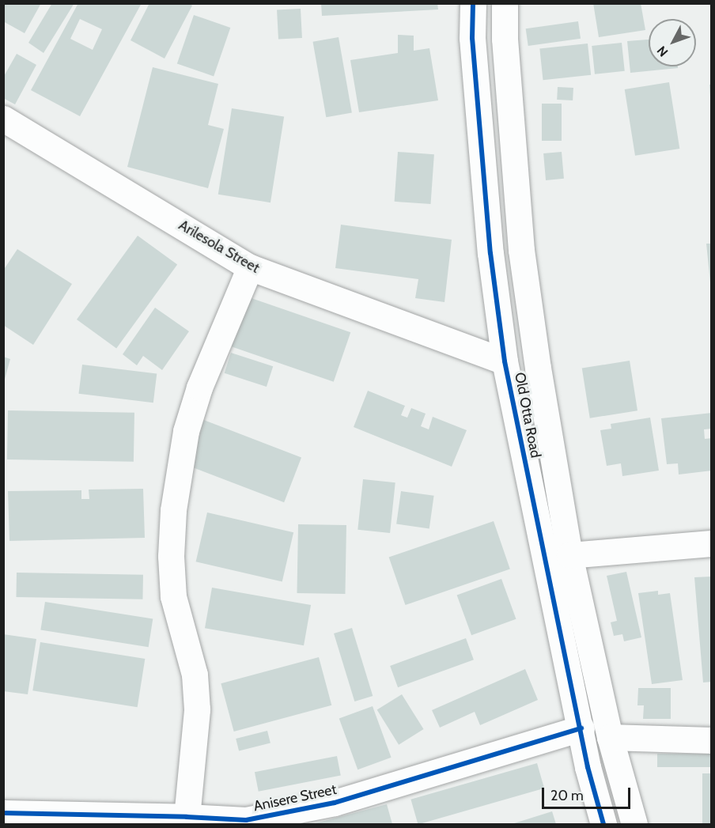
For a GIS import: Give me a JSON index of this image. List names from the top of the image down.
{
  "streets": {
    "street": ["Arilesola Street", "Old Otta Road", "Anisere Street"]
  },
  "crossings": [
    ["Arilesola Street", "Old Otta Road"],
    ["Old Otta Road", "Anisere Street"]
  ],
  "scale_bar": "20 m",
  "north": "bottom left"
}
